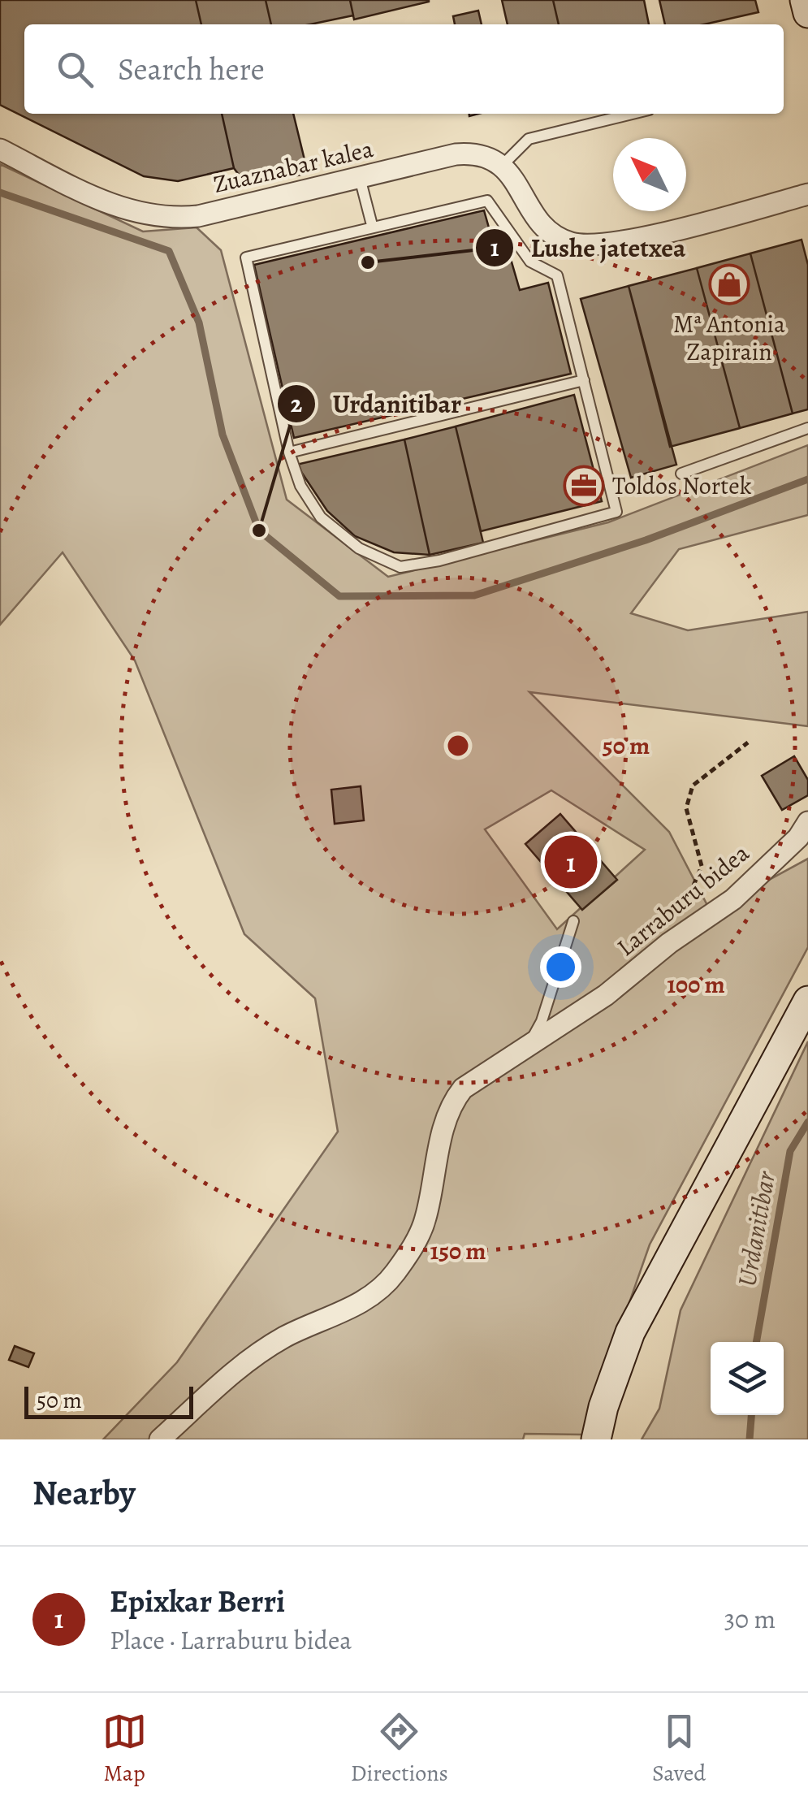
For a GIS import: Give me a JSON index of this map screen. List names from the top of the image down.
{
  "streets": {
    "street": ["Zuaznabar kalea", "Larraburu bidea"]
  },
  "water": ["Urdanitibar"],
  "places": {
    "other": ["Lushe jatetxea", "Urdanitibar"],
    "shop": ["Mª Antonia Zapirain"],
    "office": ["Toldos Nortek"]
  },
  "scale_bar": "50 m",
  "north": "top left",
  "page": {
    "search": "Search here",
    "pins": "1",
    "scale": "50 m",
    "heading": "Nearby",
    "list": [
      {
        "mark": "1",
        "name": "Epixkar Berri",
        "note": "Place · Larraburu bidea",
        "value": "30 m"
      }
    ],
    "nav": ["Map", "Directions", "Saved"]
  },
  "rings": ["50 m", "100 m", "150 m"]
}
